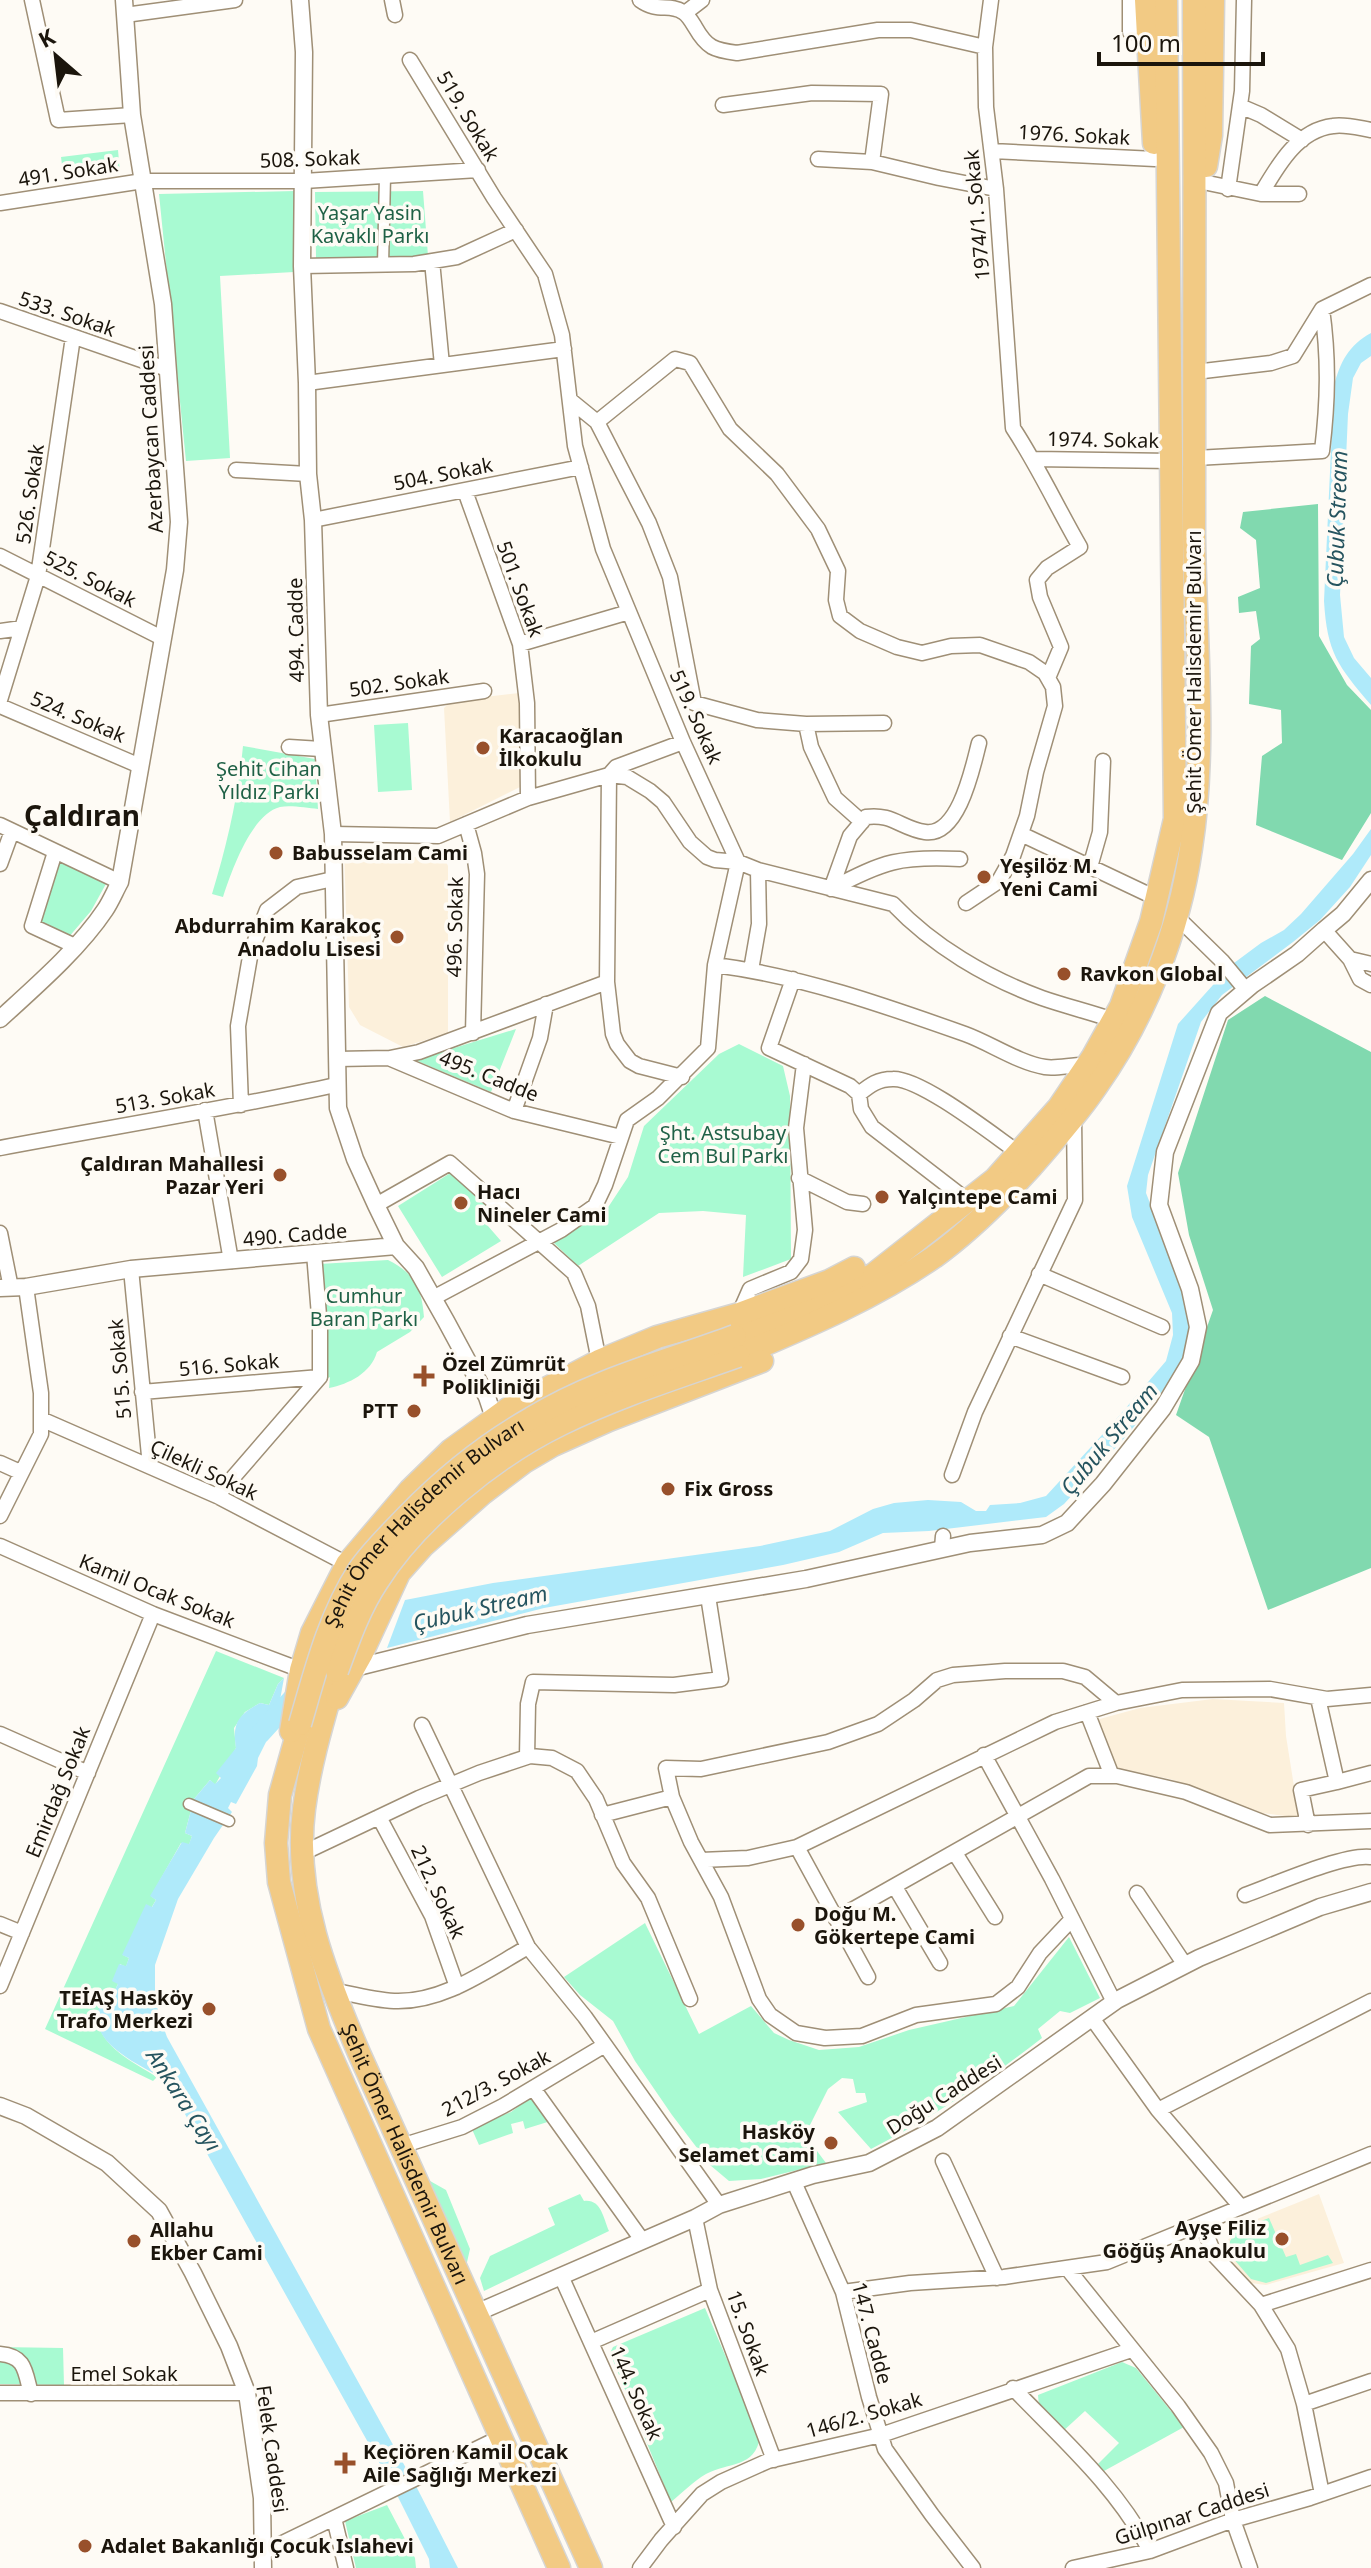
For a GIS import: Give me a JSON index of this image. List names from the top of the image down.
{
  "streets": {
    "highway": ["Şehit Ömer Halisdemir Bulvarı"],
    "street": [
      "519. Sokak",
      "1976. Sokak",
      "508. Sokak",
      "491. Sokak",
      "1974/1. Sokak",
      "533. Sokak",
      "Azerbaycan Caddesi",
      "1974. Sokak",
      "504. Sokak",
      "526. Sokak",
      "525. Sokak",
      "501. Sokak",
      "494. Cadde",
      "502. Sokak",
      "524. Sokak",
      "496. Sokak",
      "495. Cadde",
      "513. Sokak",
      "490. Cadde",
      "516. Sokak",
      "515. Sokak",
      "Çilekli Sokak",
      "Kamil Ocak Sokak",
      "Emirdağ Sokak",
      "212. Sokak",
      "212/3. Sokak",
      "Doğu Caddesi",
      "15. Sokak",
      "147. Cadde",
      "Emel Sokak",
      "144. Sokak",
      "146/2. Sokak",
      "Felek Caddesi",
      "Gülpınar Caddesi"
    ]
  },
  "crossings": [
    ["519. Sokak", "508. Sokak"],
    ["519. Sokak", "504. Sokak"],
    ["1976. Sokak", "1974/1. Sokak"],
    ["1976. Sokak", "Şehit Ömer Halisdemir Bulvarı"],
    ["508. Sokak", "491. Sokak"],
    ["508. Sokak", "Azerbaycan Caddesi"],
    ["508. Sokak", "494. Cadde"],
    ["491. Sokak", "Azerbaycan Caddesi"],
    ["1974/1. Sokak", "1974. Sokak"],
    ["533. Sokak", "Azerbaycan Caddesi"],
    ["533. Sokak", "526. Sokak"],
    ["Azerbaycan Caddesi", "525. Sokak"],
    ["Azerbaycan Caddesi", "524. Sokak"],
    ["1974. Sokak", "Şehit Ömer Halisdemir Bulvarı"],
    ["504. Sokak", "501. Sokak"],
    ["504. Sokak", "494. Cadde"],
    ["526. Sokak", "525. Sokak"],
    ["494. Cadde", "502. Sokak"],
    ["494. Cadde", "513. Sokak"],
    ["494. Cadde", "490. Cadde"],
    ["Şehit Ömer Halisdemir Bulvarı", "Çilekli Sokak"],
    ["Şehit Ömer Halisdemir Bulvarı", "Kamil Ocak Sokak"],
    ["Şehit Ömer Halisdemir Bulvarı", "212/3. Sokak"],
    ["Şehit Ömer Halisdemir Bulvarı", "Doğu Caddesi"],
    ["490. Cadde", "515. Sokak"],
    ["516. Sokak", "515. Sokak"],
    ["515. Sokak", "Çilekli Sokak"],
    ["Kamil Ocak Sokak", "Emirdağ Sokak"],
    ["Doğu Caddesi", "15. Sokak"],
    ["Doğu Caddesi", "147. Cadde"],
    ["Doğu Caddesi", "144. Sokak"],
    ["15. Sokak", "146/2. Sokak"],
    ["147. Cadde", "146/2. Sokak"],
    ["Emel Sokak", "Felek Caddesi"],
    ["144. Sokak", "146/2. Sokak"]
  ],
  "districts": ["Çaldıran"],
  "water": ["Çubuk Stream", "Ankara Çayı"],
  "parks": [
    "Yaşar Yasin Kavaklı Parkı",
    "Şehit Cihan Yıldız Parkı",
    "Şht. Astsubay Cem Bul Parkı",
    "Cumhur Baran Parkı"
  ],
  "places": {
    "other": [
      "Karacaoğlan İlkokulu",
      "Babusselam Cami",
      "Yeşilöz M. Yeni Cami",
      "Abdurrahim Karakoç Anadolu Lisesi",
      "Ravkon Global",
      "Çaldıran Mahallesi Pazar Yeri",
      "Yalçıntepe Cami",
      "Hacı Nineler Cami",
      "PTT",
      "Fix Gross",
      "Doğu M. Gökertepe Cami",
      "TEİAŞ Hasköy Trafo Merkezi",
      "Hasköy Selamet Cami",
      "Ayşe Filiz Göğüş Anaokulu",
      "Allahu Ekber Cami",
      "Adalet Bakanlığı Çocuk Islahevi"
    ],
    "health": ["Özel Zümrüt Polikliniği", "Keçiören Kamil Ocak Aile Sağlığı Merkezi"]
  },
  "scale_bar": "100 m",
  "north": "top left"
}
